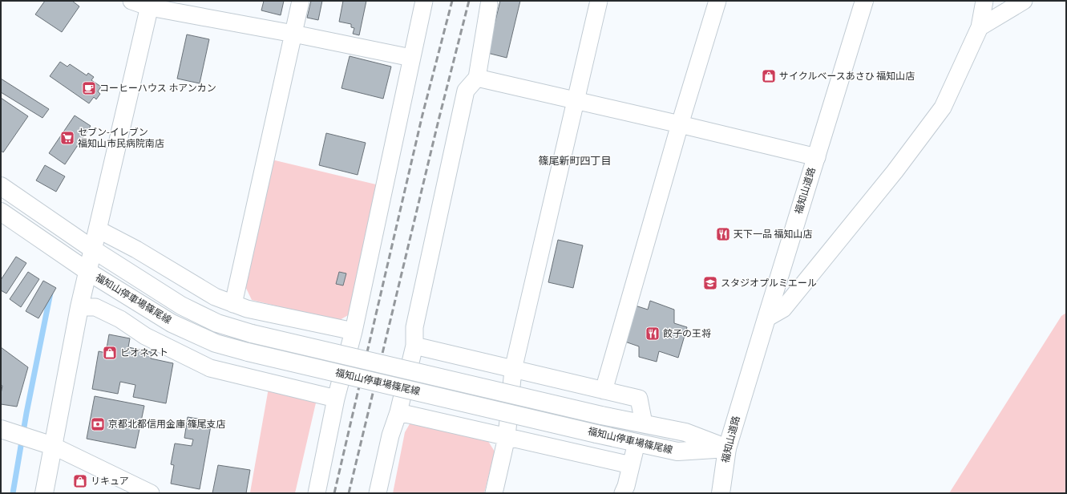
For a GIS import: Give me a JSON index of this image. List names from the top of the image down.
{
  "streets": {
    "main road": ["福知山道路", "福知山停車場篠尾線"]
  },
  "crossings": [
    ["福知山道路", "福知山停車場篠尾線"]
  ],
  "districts": ["篠尾新町四丁目"],
  "places": {
    "shop": ["サイクルベースあさひ 福知山店", "ビオネスト", "リキュア"],
    "cafe": ["コーヒーハウス ホアンカン"],
    "supermarket": ["セブン-イレブン 福知山市民病院南店"],
    "restaurant": ["天下一品 福知山店", "餃子の王将"],
    "school or university": ["スタジオプルミエール"],
    "bank": ["京都北都信用金庫 篠尾支店"]
  }
}
